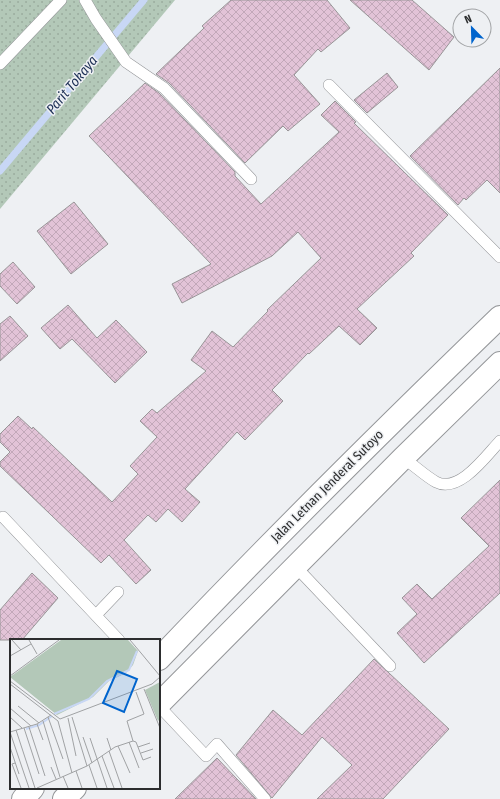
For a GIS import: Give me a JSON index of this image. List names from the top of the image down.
{
  "streets": {
    "street": ["Jalan Letnan Jenderal Sutoyo"]
  },
  "water": ["Parit Tokaya"],
  "north": "top left"
}
